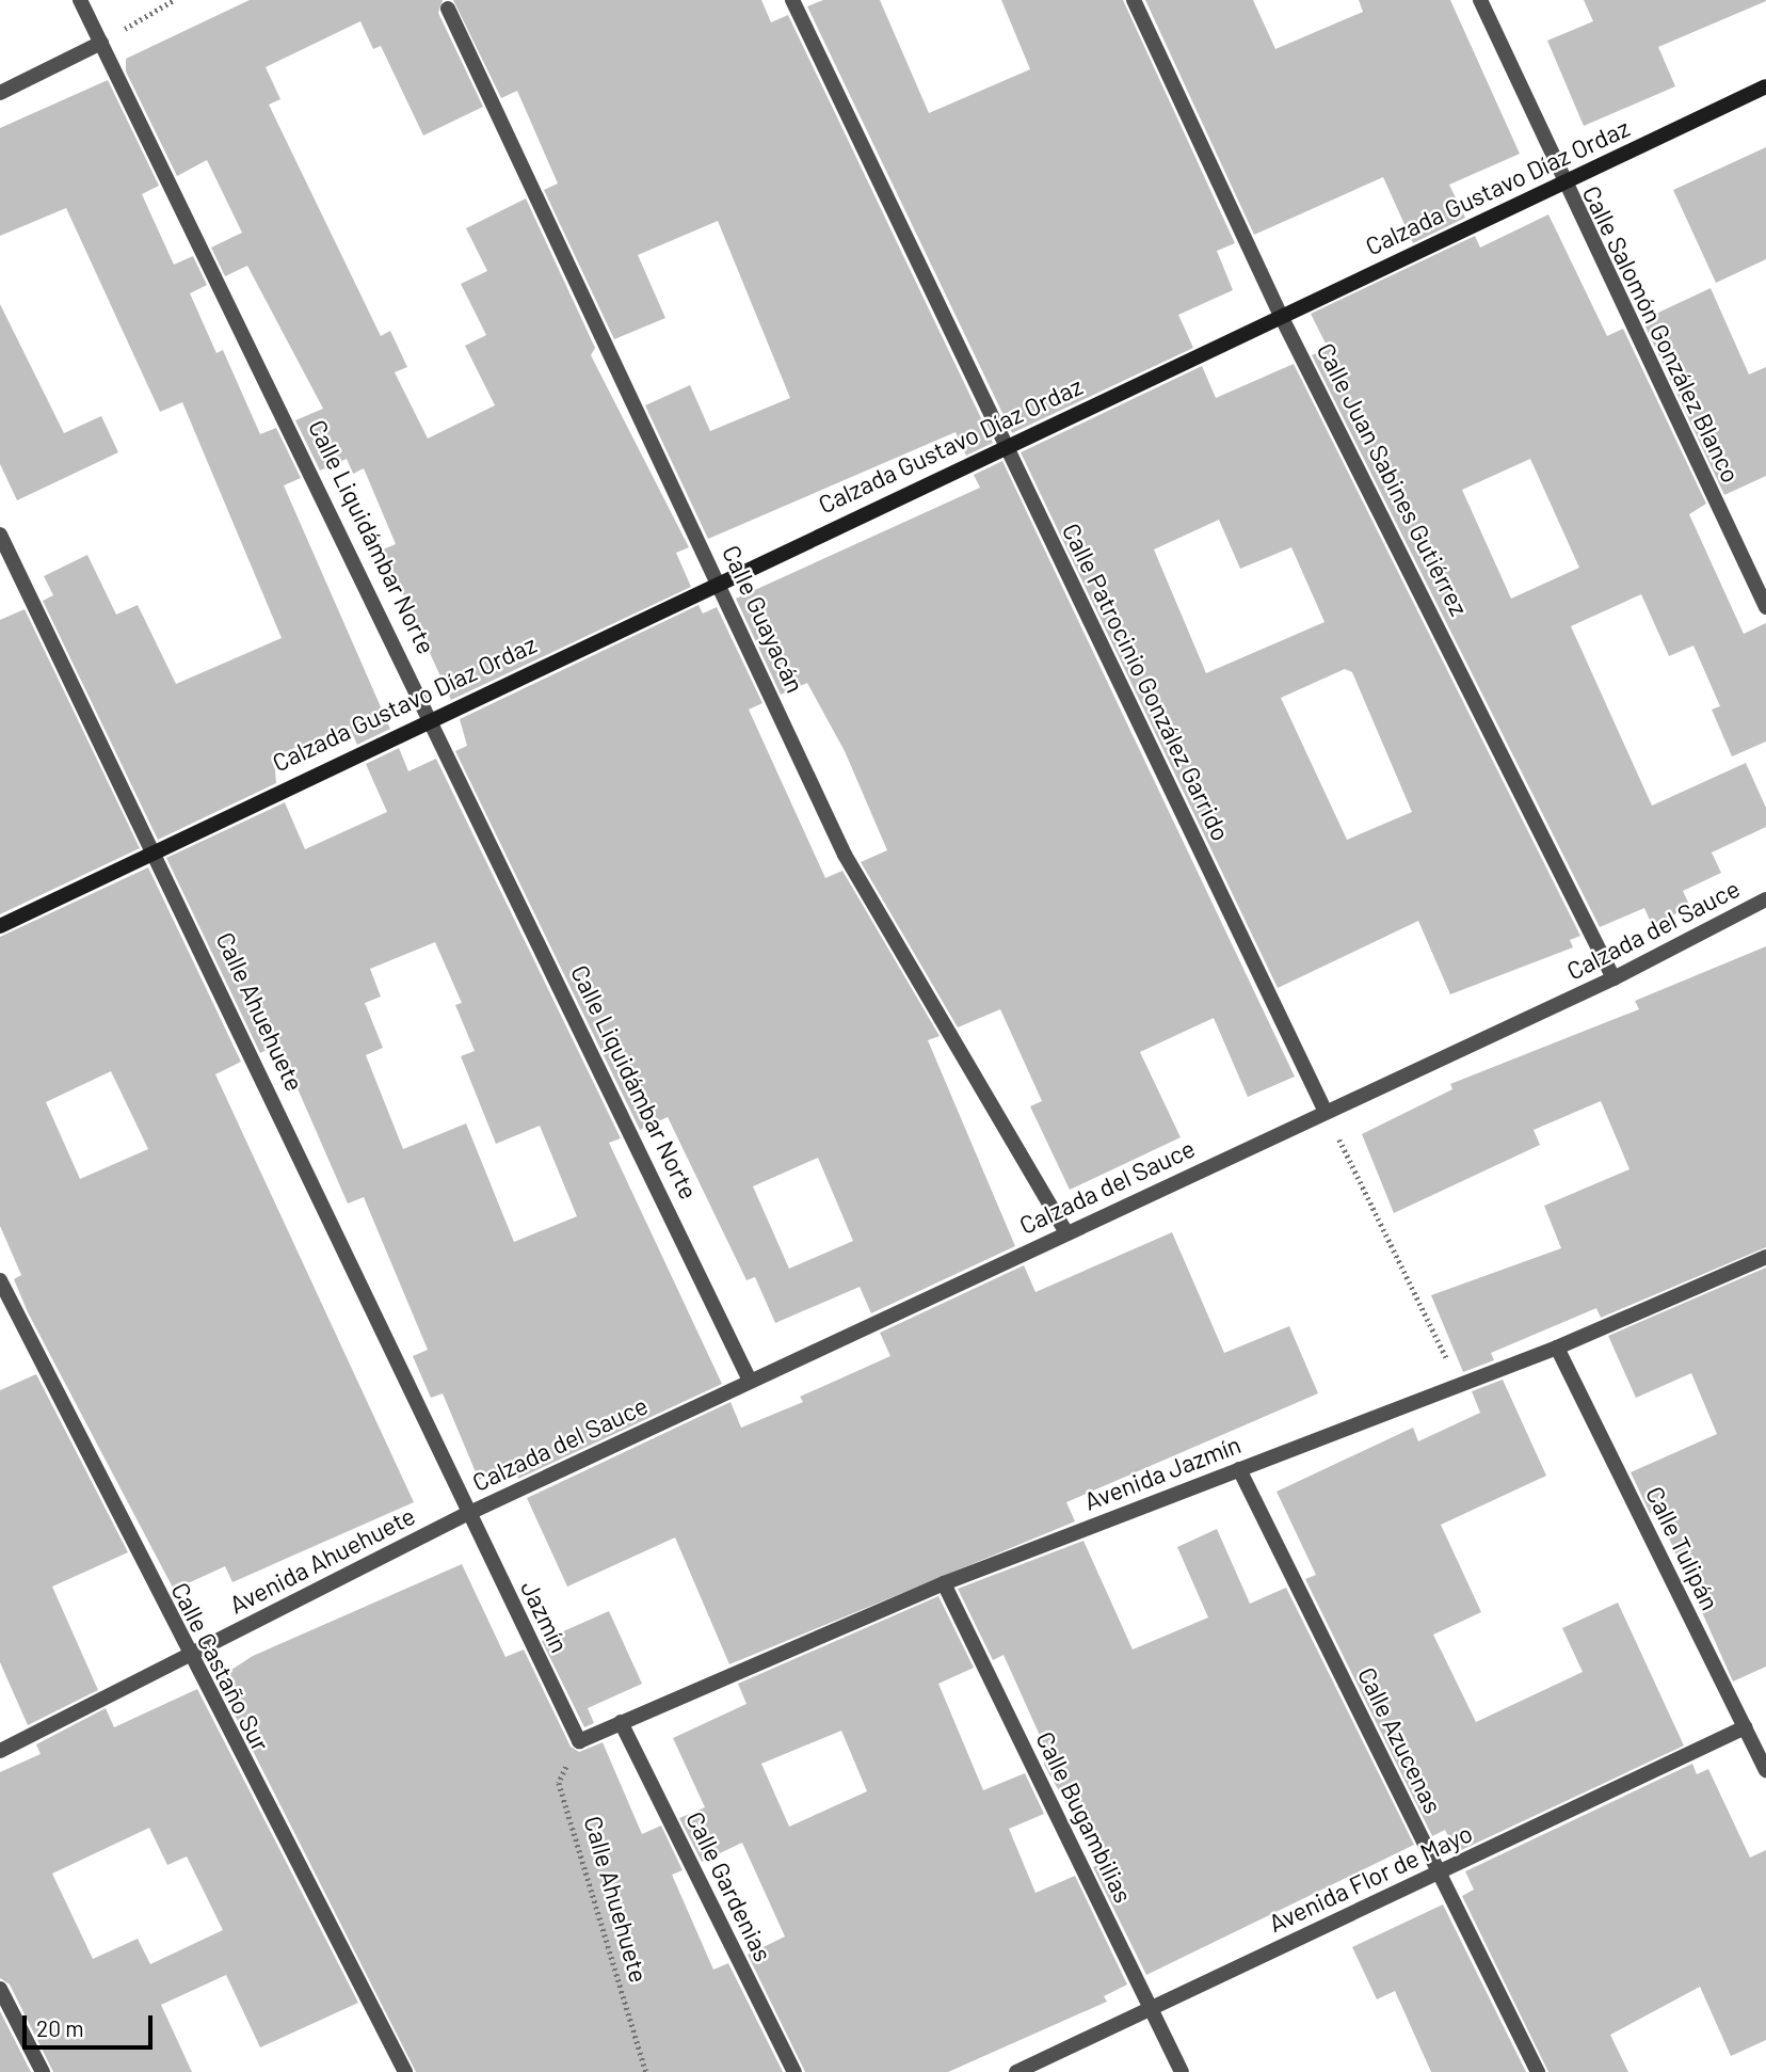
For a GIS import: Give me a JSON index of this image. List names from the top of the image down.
{
  "streets": {
    "street": [
      "Calzada Gustavo Díaz Ordaz",
      "Calle Salomón González Blanco",
      "Calle Juan Sabines Gutiérrez",
      "Calle Liquidámbar Norte",
      "Calle Guayacán",
      "Calle Patrocinio González Garrido",
      "Calzada del Sauce",
      "Calle Ahuehuete",
      "Avenida Jazmín",
      "Calle Tulipán",
      "Avenida Ahuehuete",
      "Jazmín",
      "Calle Castaño Sur",
      "Calle Azucenas",
      "Calle Bugambilias",
      "Avenida Flor de Mayo",
      "Calle Gardenias"
    ]
  },
  "crossings": [
    ["Calzada Gustavo Díaz Ordaz", "Calle Salomón González Blanco"],
    ["Calzada Gustavo Díaz Ordaz", "Calle Juan Sabines Gutiérrez"],
    ["Calzada Gustavo Díaz Ordaz", "Calle Liquidámbar Norte"],
    ["Calzada Gustavo Díaz Ordaz", "Calle Guayacán"],
    ["Calzada Gustavo Díaz Ordaz", "Calle Patrocinio González Garrido"],
    ["Calzada Gustavo Díaz Ordaz", "Calle Ahuehuete"],
    ["Calle Juan Sabines Gutiérrez", "Calzada del Sauce"],
    ["Calle Liquidámbar Norte", "Calzada del Sauce"],
    ["Calle Guayacán", "Calzada del Sauce"],
    ["Calle Patrocinio González Garrido", "Calzada del Sauce"],
    ["Calzada del Sauce", "Calle Ahuehuete"],
    ["Calzada del Sauce", "Avenida Ahuehuete"],
    ["Calzada del Sauce", "Jazmín"],
    ["Calle Ahuehuete", "Avenida Jazmín"],
    ["Calle Ahuehuete", "Avenida Ahuehuete"],
    ["Calle Ahuehuete", "Jazmín"],
    ["Avenida Jazmín", "Calle Tulipán"],
    ["Avenida Jazmín", "Jazmín"],
    ["Avenida Jazmín", "Calle Azucenas"],
    ["Avenida Jazmín", "Calle Bugambilias"],
    ["Avenida Jazmín", "Calle Gardenias"],
    ["Calle Tulipán", "Avenida Flor de Mayo"],
    ["Avenida Ahuehuete", "Jazmín"],
    ["Avenida Ahuehuete", "Calle Castaño Sur"],
    ["Calle Azucenas", "Avenida Flor de Mayo"],
    ["Calle Bugambilias", "Avenida Flor de Mayo"]
  ],
  "scale_bar": "20 m"
}
